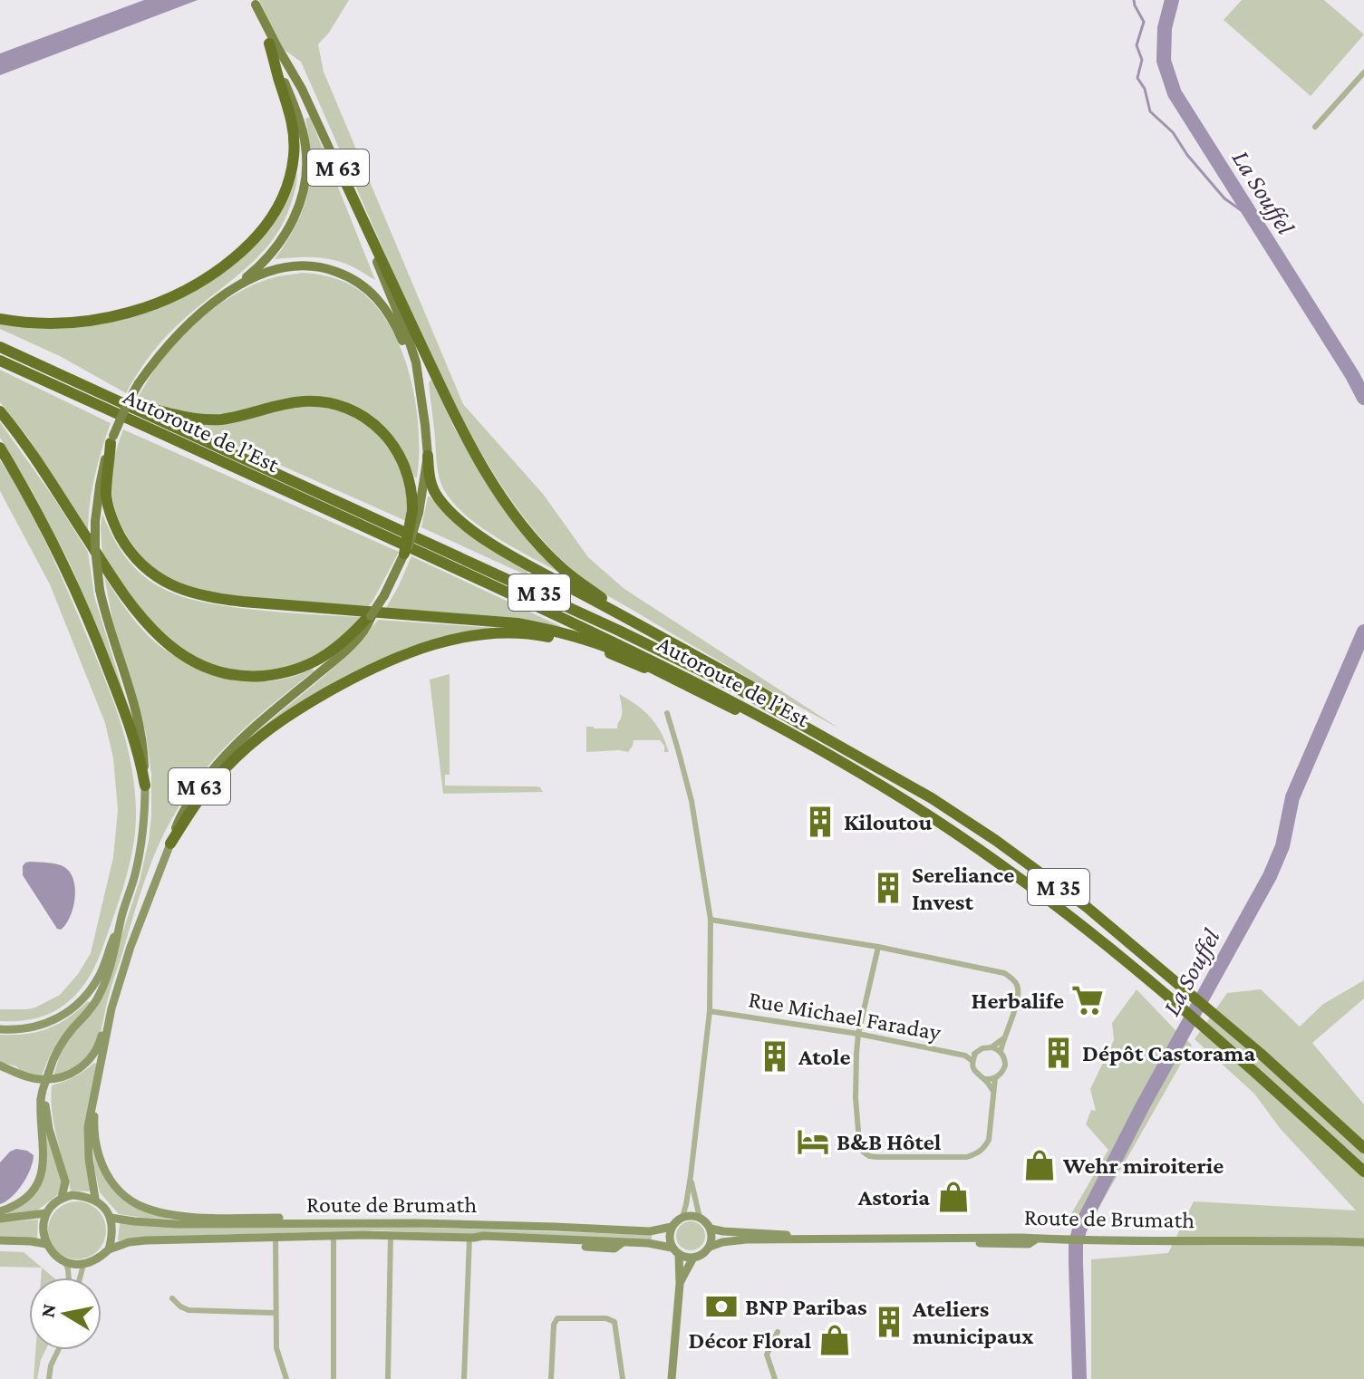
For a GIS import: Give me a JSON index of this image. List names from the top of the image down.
{
  "streets": {
    "highway": ["Autoroute de l’Est", "M 35"],
    "main road": ["M 63", "Route de Brumath"],
    "street": ["Rue Michael Faraday"]
  },
  "crossings": [
    ["M 63", "Route de Brumath"]
  ],
  "water": ["La Souffel"],
  "places": {
    "building": [
      "Kiloutou",
      "Sereliance Invest",
      "Dépôt Castorama",
      "Atole",
      "Ateliers municipaux"
    ],
    "supermarket": ["Herbalife"],
    "hotel": ["B&B Hôtel"],
    "shop": ["Wehr miroiterie", "Astoria", "Décor Floral"],
    "bank": ["BNP Paribas"]
  },
  "north": "left"
}
